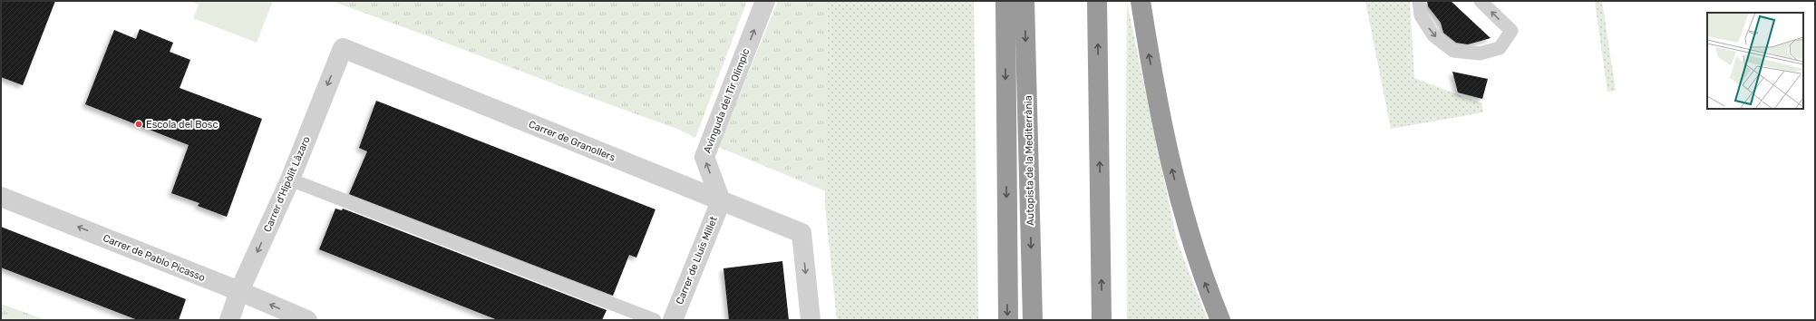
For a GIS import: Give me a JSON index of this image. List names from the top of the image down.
{
  "streets": {
    "highway": ["Autopista de la Mediterrània"],
    "street": [
      "Avinguda del Tir Olímpic",
      "Carrer de Granollers",
      "Carrer d'Hipòlit Làzaro",
      "Carrer de Pablo Picasso",
      "Carrer de Lluís Millet"
    ]
  },
  "crossings": [
    ["Avinguda del Tir Olímpic", "Carrer de Granollers"],
    ["Avinguda del Tir Olímpic", "Carrer de Lluís Millet"],
    ["Carrer de Granollers", "Carrer d'Hipòlit Làzaro"],
    ["Carrer de Granollers", "Carrer de Lluís Millet"],
    ["Carrer d'Hipòlit Làzaro", "Carrer de Pablo Picasso"]
  ],
  "one_way": ["Avinguda del Tir Olímpic", "Carrer d'Hipòlit Làzaro", "Carrer de Pablo Picasso"],
  "places": ["Escola del Bosc"]
}
